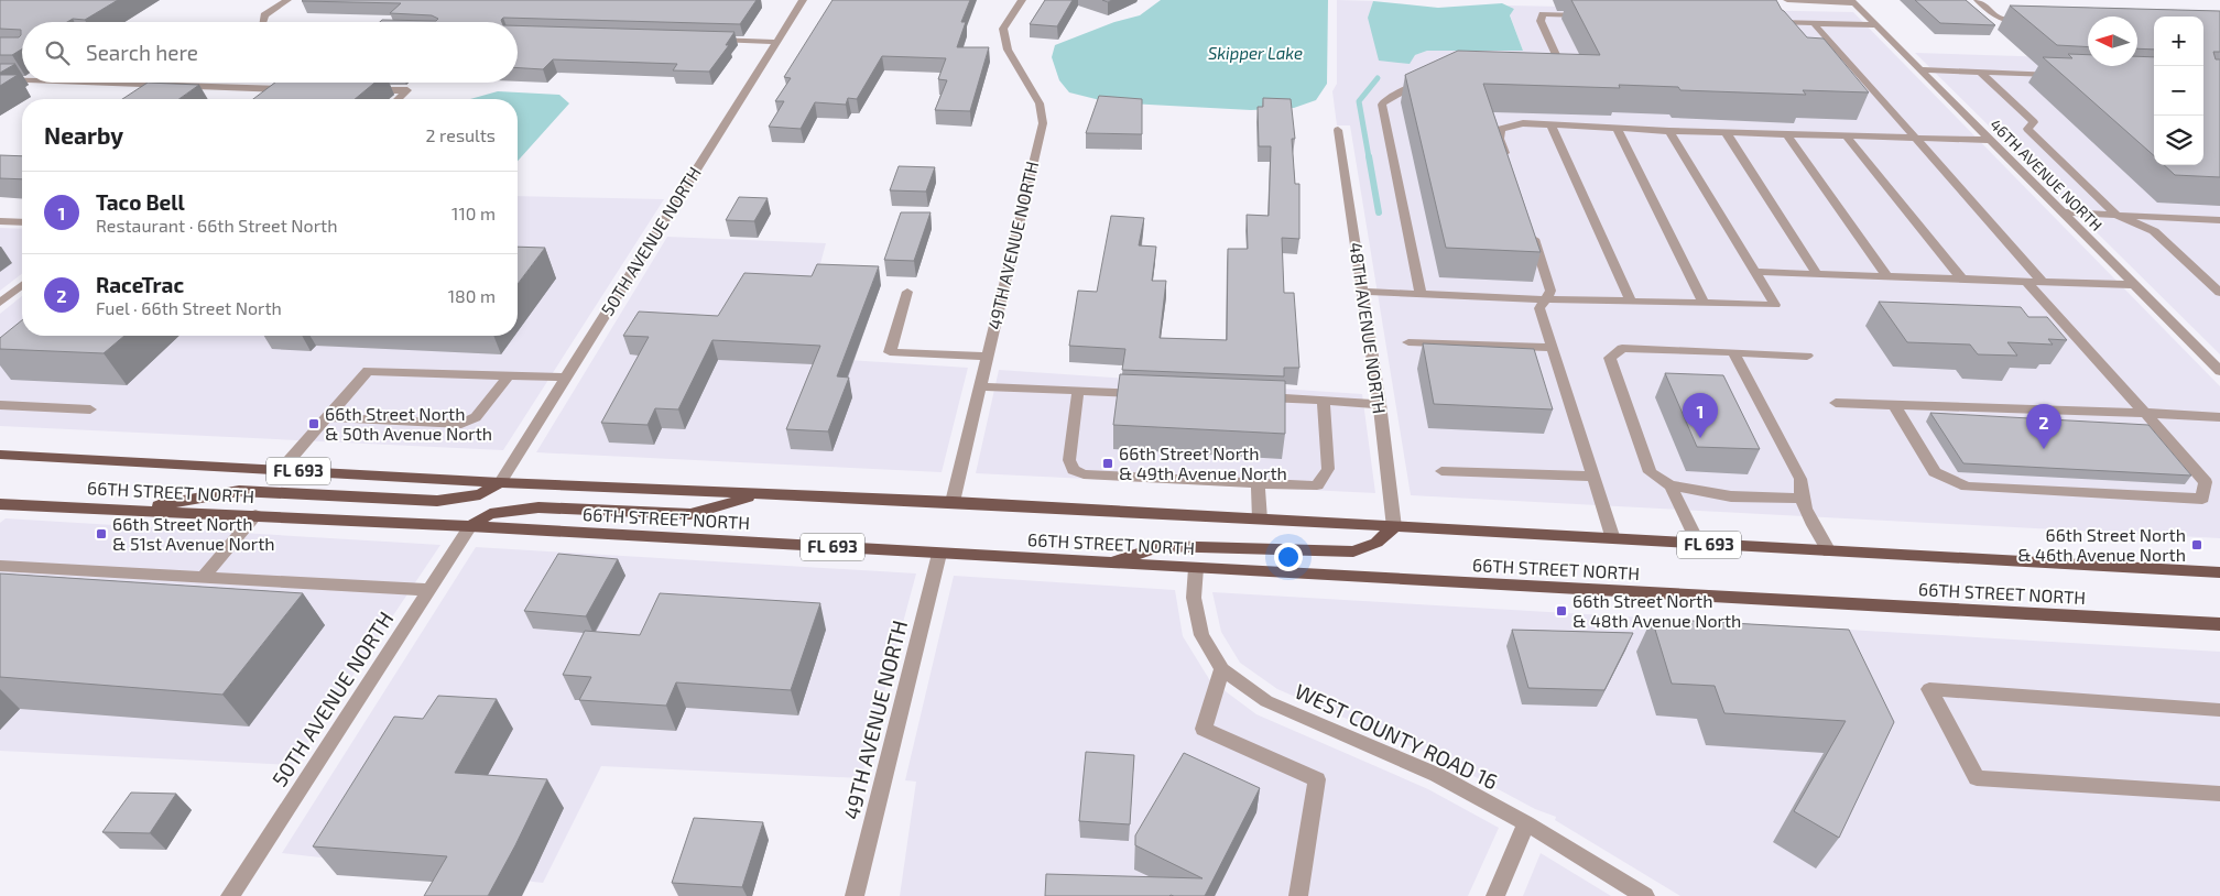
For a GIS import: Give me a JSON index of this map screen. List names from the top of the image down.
{
  "streets": {
    "main road": ["FL 693", "66TH STREET NORTH"],
    "street": [
      "46TH AVENUE NORTH",
      "50TH AVENUE NORTH",
      "49TH AVENUE NORTH",
      "48TH AVENUE NORTH",
      "WEST COUNTY ROAD 16"
    ]
  },
  "crossings": [
    ["50TH AVENUE NORTH", "66TH STREET NORTH"],
    ["49TH AVENUE NORTH", "66TH STREET NORTH"],
    ["48TH AVENUE NORTH", "66TH STREET NORTH"],
    ["66TH STREET NORTH", "WEST COUNTY ROAD 16"]
  ],
  "water": ["Skipper Lake"],
  "places": {
    "transit": [
      "66th Street North & 50th Avenue North",
      "66th Street North & 49th Avenue North",
      "66th Street North & 51st Avenue North",
      "66th Street North & 46th Avenue North",
      "66th Street North & 48th Avenue North"
    ]
  },
  "north": "left",
  "page": {
    "map_buttons": ["+", "−"],
    "search": "Search here",
    "heading": ["Nearby", "2 results"],
    "list": [
      {
        "mark": "1",
        "name": "Taco Bell",
        "note": "Restaurant · 66th Street North",
        "value": "110 m"
      },
      {
        "mark": "2",
        "name": "RaceTrac",
        "note": "Fuel · 66th Street North",
        "value": "180 m"
      }
    ],
    "pins": ["1", "2"]
  }
}
